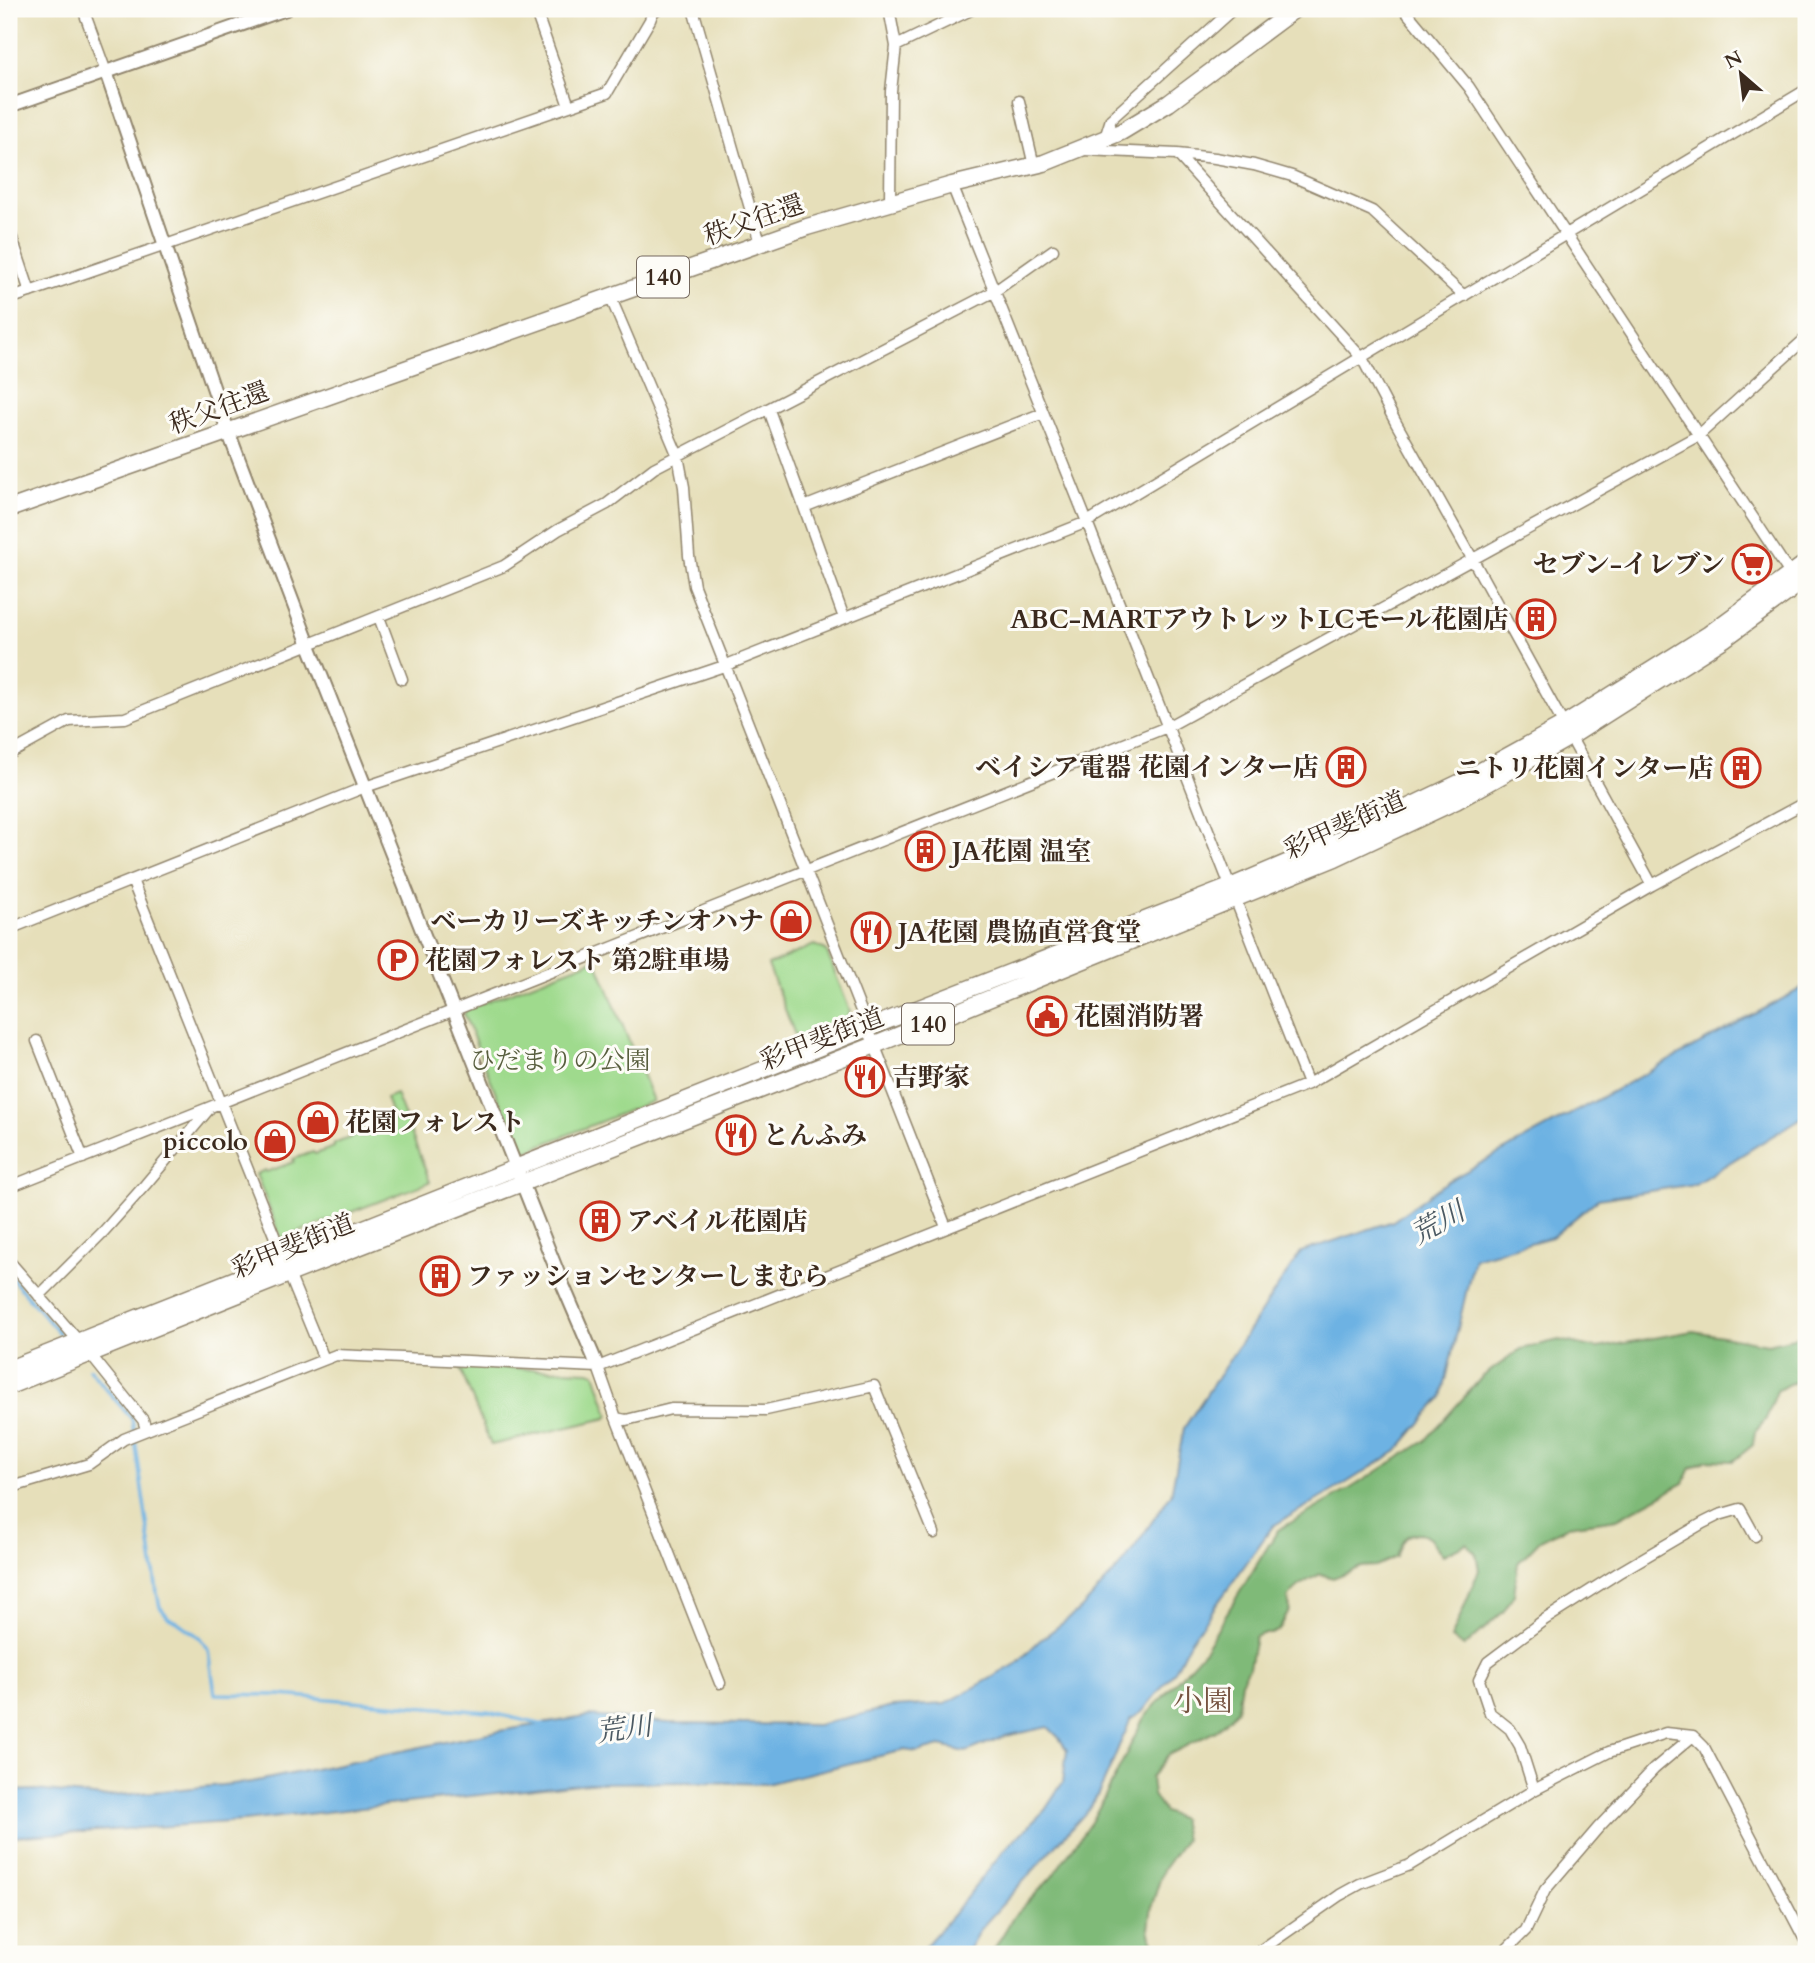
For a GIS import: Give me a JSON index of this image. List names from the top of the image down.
{
  "streets": {
    "highway": ["秩父往還", "140", "彩甲斐街道"]
  },
  "districts": ["小園"],
  "water": ["荒川"],
  "parks": ["ひだまりの公園"],
  "places": {
    "supermarket": ["セブン-イレブン"],
    "building": [
      "ABC-MARTアウトレットLCモール花園店",
      "ベイシア電器 花園インター店",
      "ニトリ花園インター店",
      "JA花園 温室",
      "アベイル花園店",
      "ファッションセンターしまむら"
    ],
    "shop": ["ベーカリーズキッチンオハナ", "花園フォレスト", "piccolo"],
    "restaurant": ["JA花園 農協直営食堂", "吉野家", "とんふみ"],
    "parking": ["花園フォレスト 第2駐車場"],
    "public building": ["花園消防署"]
  },
  "north": "top left"
}
